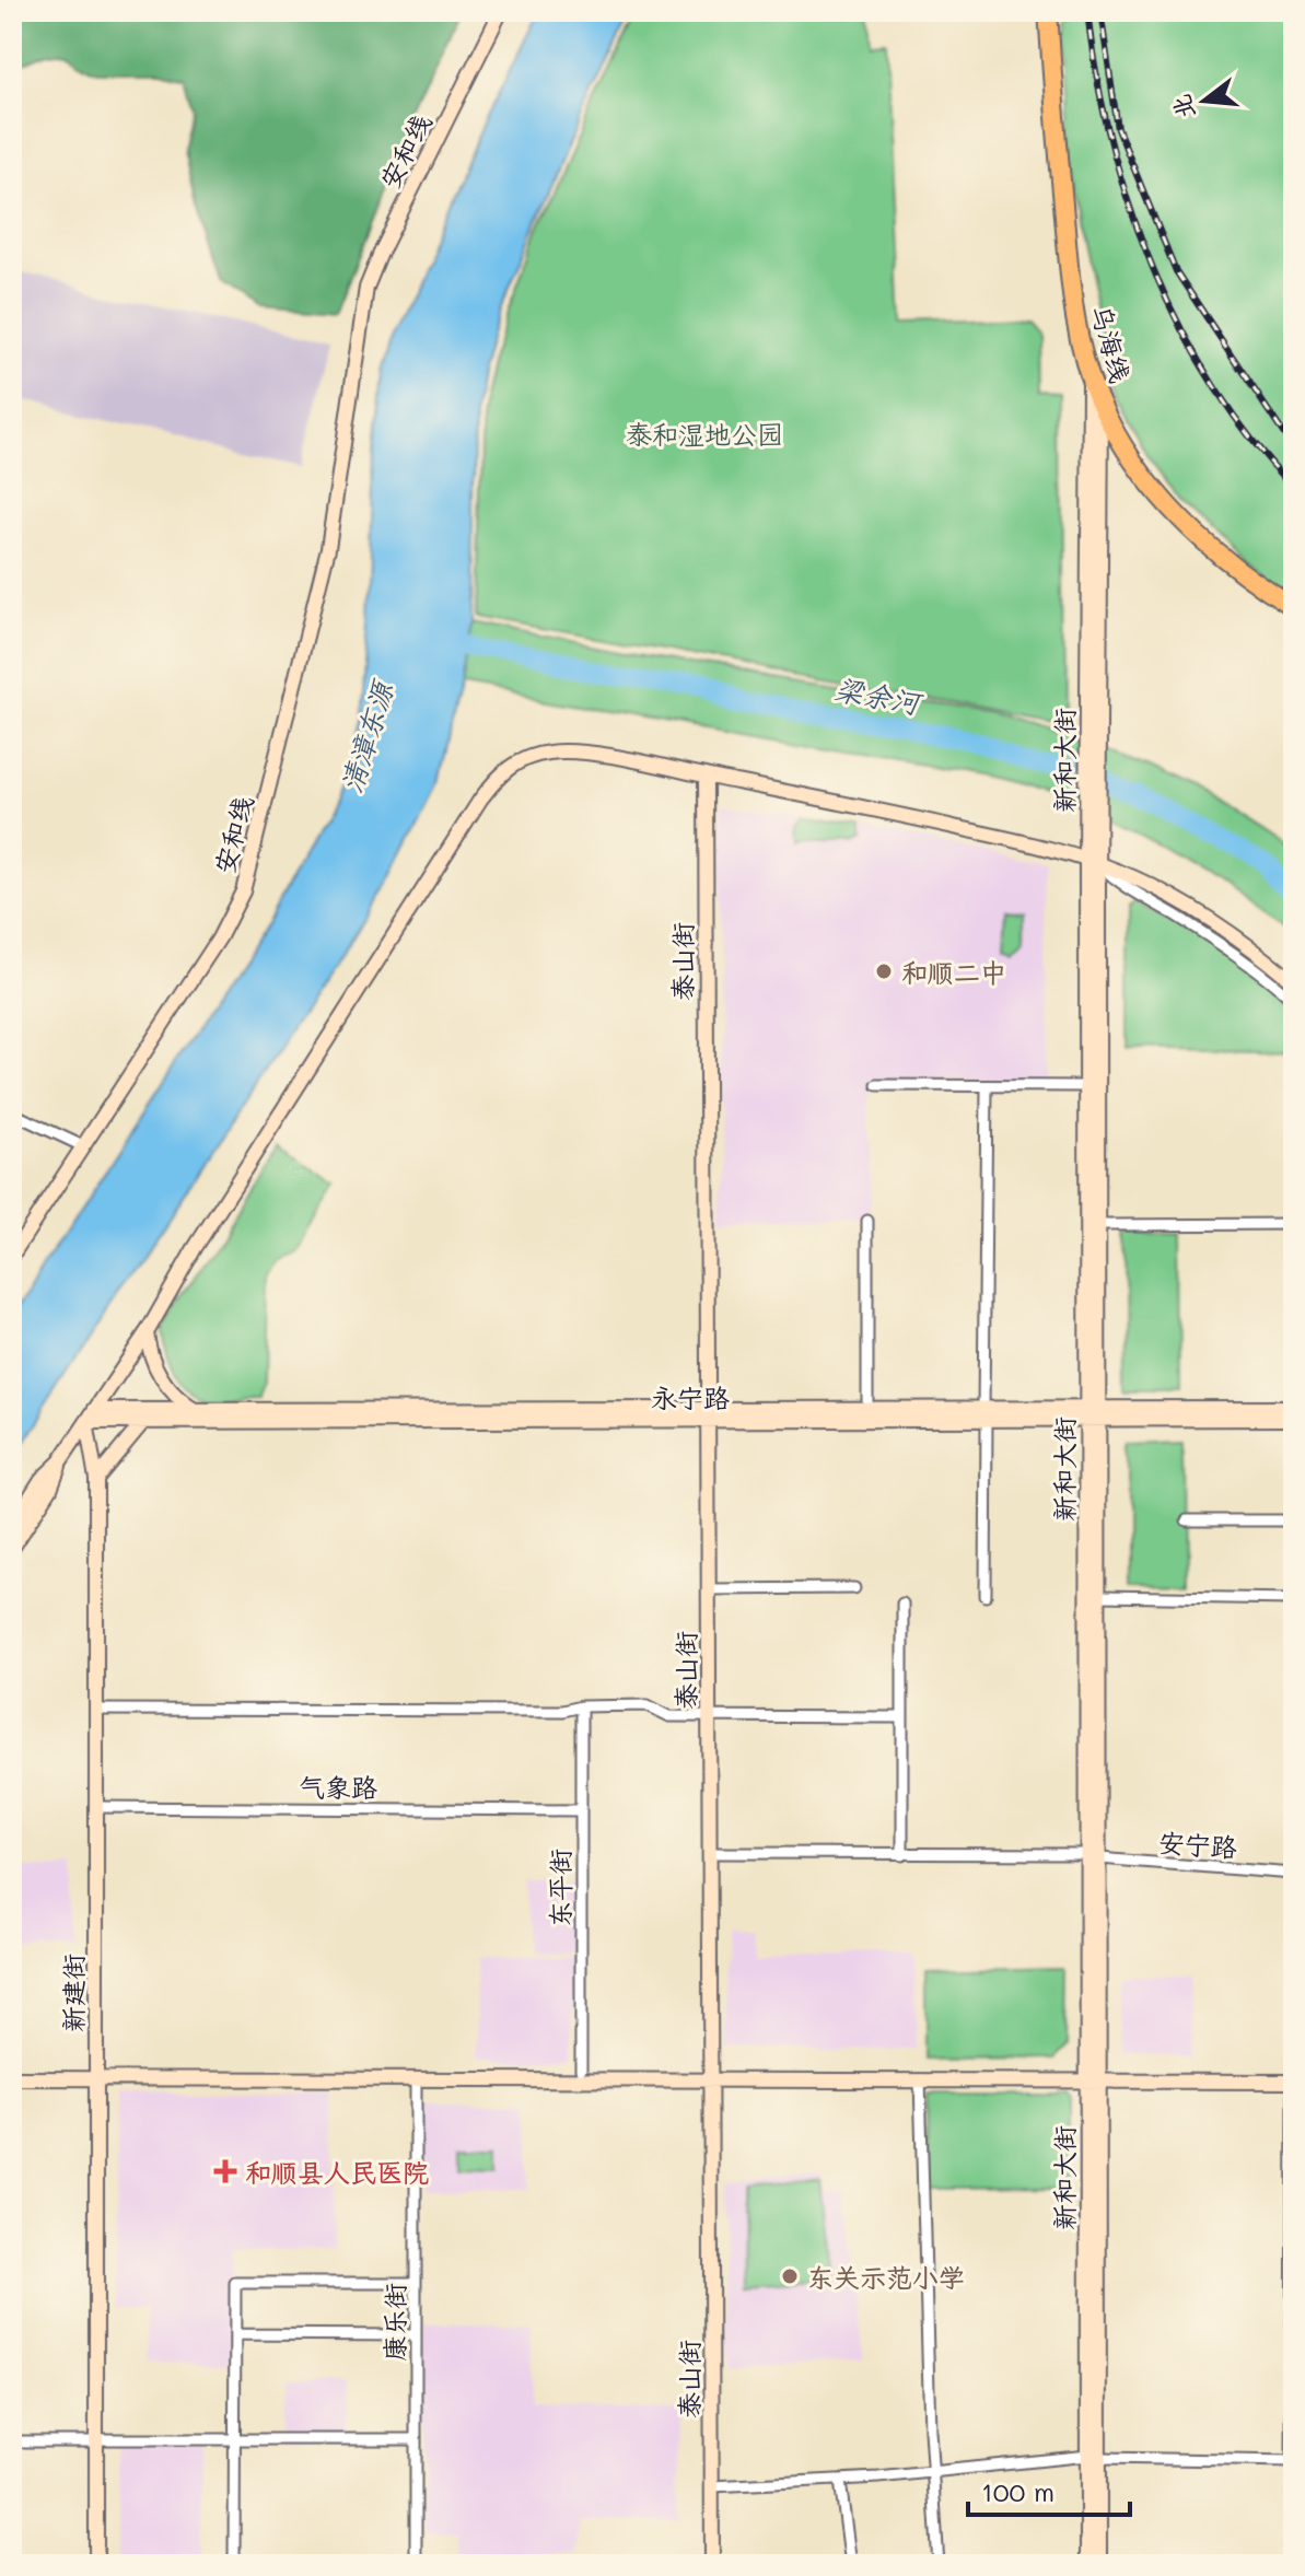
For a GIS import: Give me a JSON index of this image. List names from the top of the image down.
{
  "streets": {
    "highway": ["乌海线"],
    "main road": [
      "安和线",
      "新和大街",
      "泰山街",
      "永宁路",
      "新建街"
    ],
    "street": [
      "气象路",
      "安宁路",
      "东平街",
      "康乐街"
    ]
  },
  "crossings": [
    ["乌海线", "新和大街"],
    ["新和大街", "永宁路"],
    ["新和大街", "安宁路"],
    ["泰山街", "永宁路"],
    ["泰山街", "安宁路"],
    ["永宁路", "新建街"],
    ["气象路", "东平街"],
    ["气象路", "新建街"]
  ],
  "water": ["梁余河", "清漳东源"],
  "parks": ["泰和湿地公园"],
  "places": {
    "other": ["和顺二中", "东关示范小学"],
    "health": ["和顺县人民医院"]
  },
  "scale_bar": "100 m",
  "north": "left"
}
